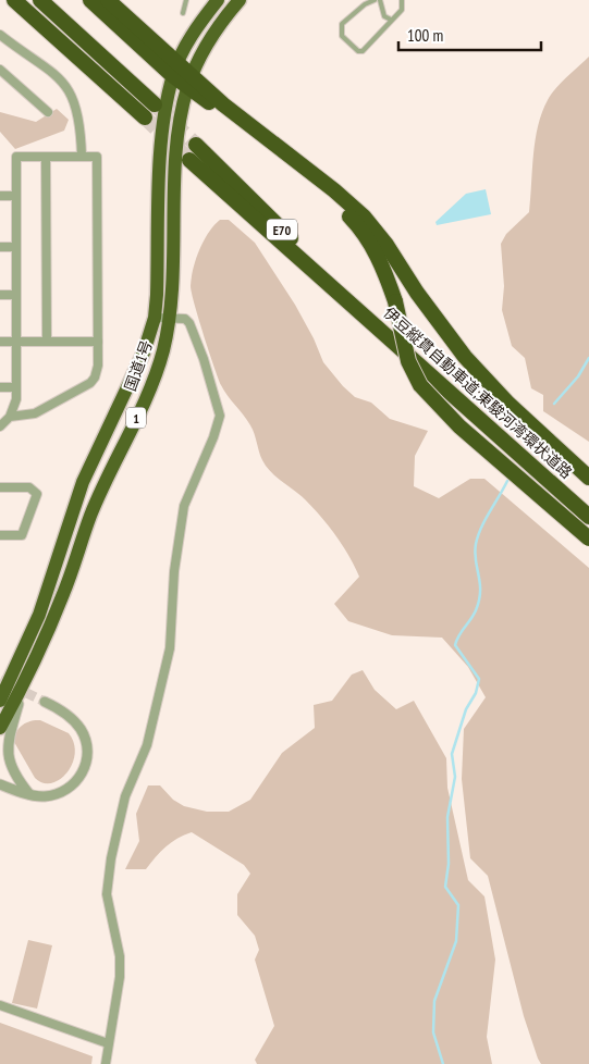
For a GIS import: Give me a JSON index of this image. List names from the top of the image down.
{
  "streets": {
    "highway": [
      "E70",
      "国道1号",
      "伊豆縦貫自動車道;東駿河湾環状道路",
      "1"
    ]
  },
  "scale_bar": "100 m"
}
